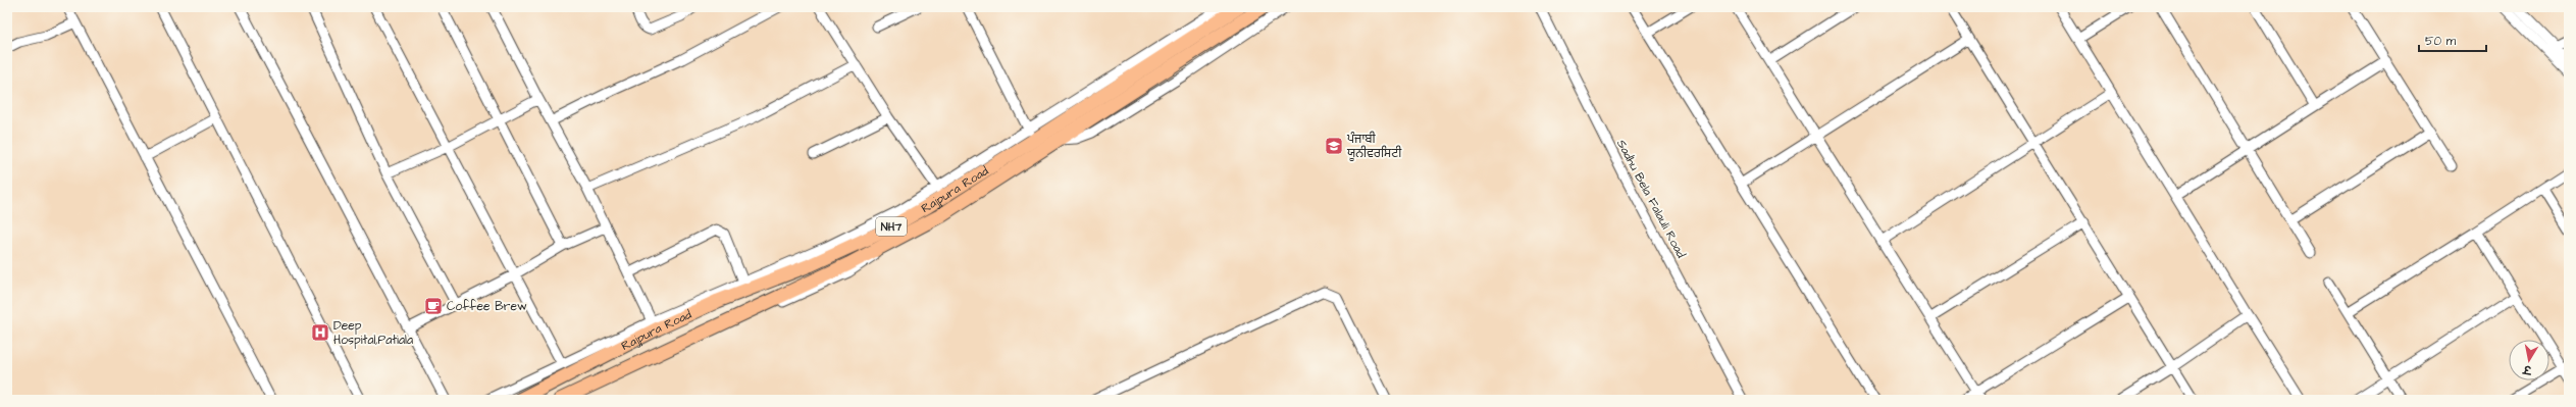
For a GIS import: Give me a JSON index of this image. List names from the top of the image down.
{
  "streets": {
    "highway": ["Rajpura Road", "NH7"],
    "street": ["Sadhu Bela Falauli Road"]
  },
  "places": {
    "school or university": ["ਪੰਜਾਬੀ ਯੂਨੀਵਰਸਿਟੀ"],
    "cafe": ["Coffee Brew"],
    "hospital": ["Deep Hospital,Patiala"]
  },
  "scale_bar": "50 m",
  "north": "bottom"
}
